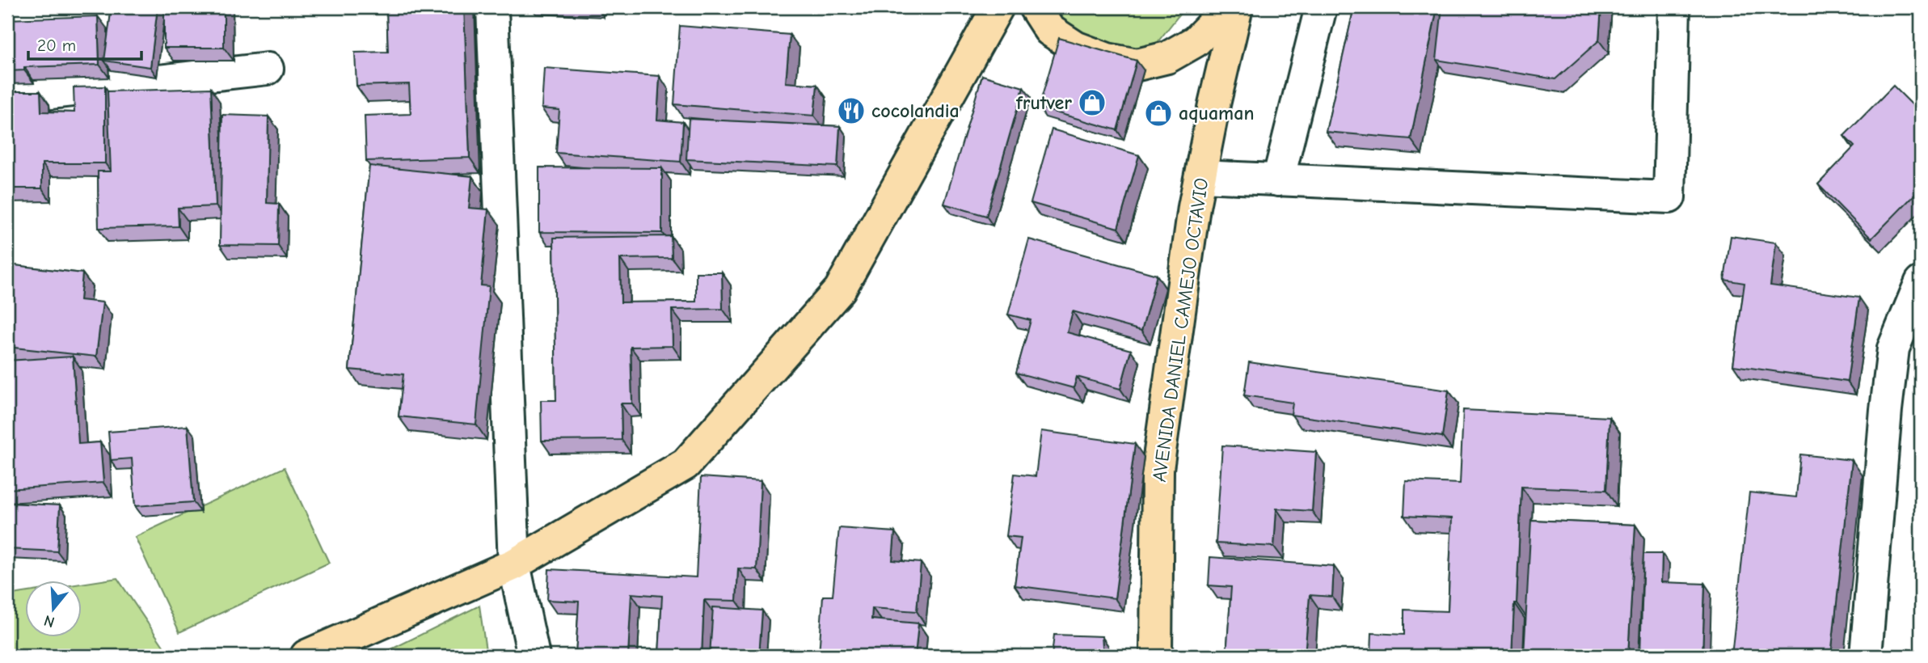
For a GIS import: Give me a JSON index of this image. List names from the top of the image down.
{
  "streets": {
    "main road": ["AVENIDA DANIEL CAMEJO OCTAVIO"]
  },
  "places": {
    "shop": ["frutver", "aquaman"],
    "restaurant": ["cocolandia"]
  },
  "scale_bar": "20 m",
  "north": "bottom"
}
